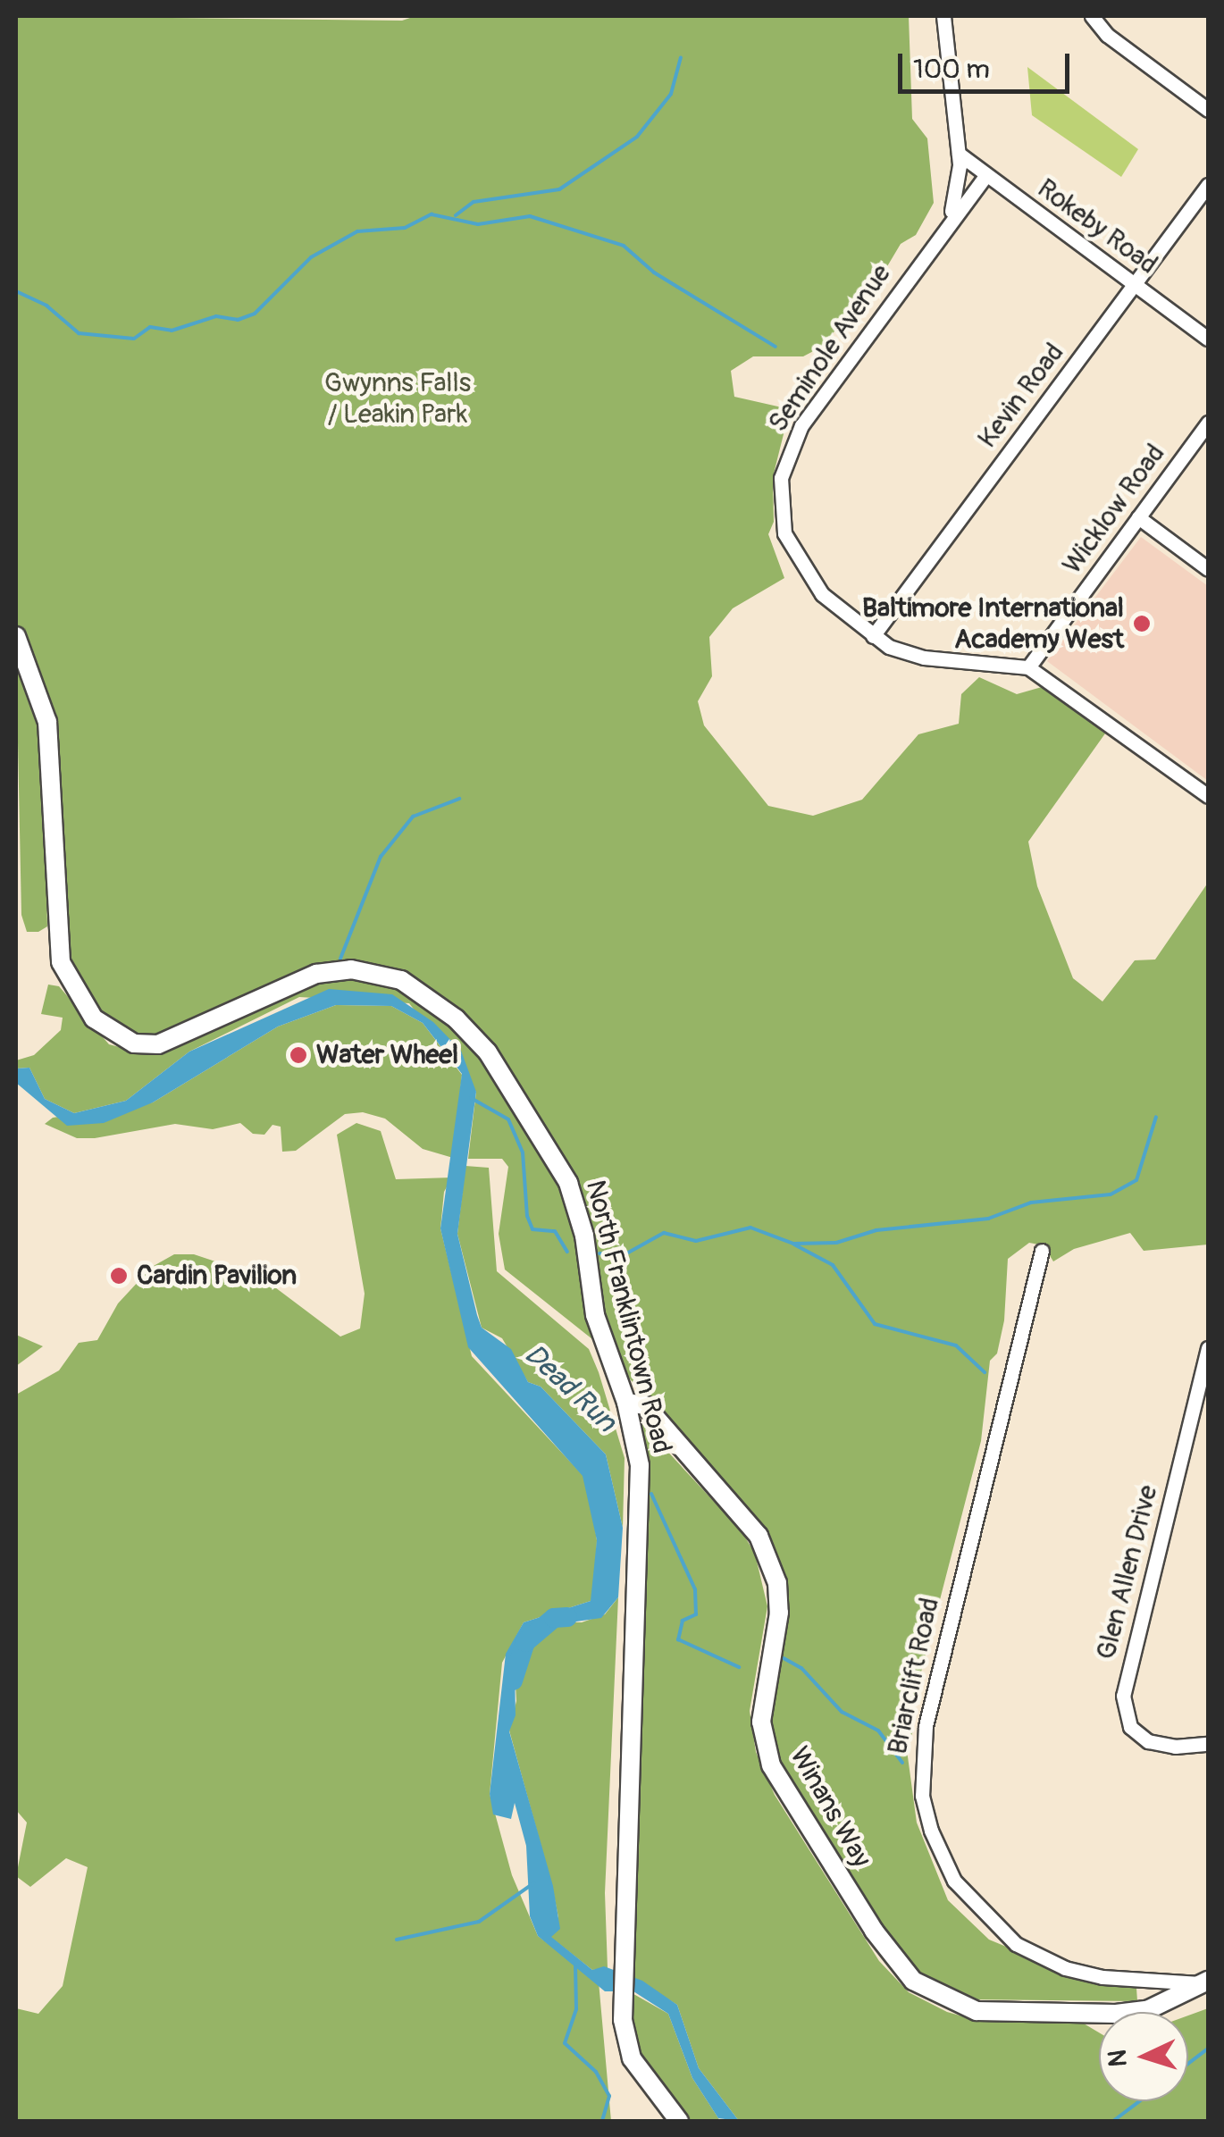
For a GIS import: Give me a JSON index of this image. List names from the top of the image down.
{
  "streets": {
    "street": [
      "Rokeby Road",
      "Seminole Avenue",
      "Kevin Road",
      "Wicklow Road",
      "North Franklintown Road",
      "Glen Allen Drive",
      "Briarclift Road",
      "Winans Way"
    ]
  },
  "crossings": [
    ["Rokeby Road", "Seminole Avenue"],
    ["Rokeby Road", "Kevin Road"],
    ["Seminole Avenue", "Kevin Road"],
    ["Seminole Avenue", "Wicklow Road"],
    ["North Franklintown Road", "Winans Way"],
    ["Briarclift Road", "Winans Way"]
  ],
  "water": ["Dead Run"],
  "parks": ["Gwynns Falls / Leakin Park"],
  "places": ["Baltimore International Academy West", "Water Wheel", "Cardin Pavilion"],
  "scale_bar": "100 m",
  "north": "left"
}
